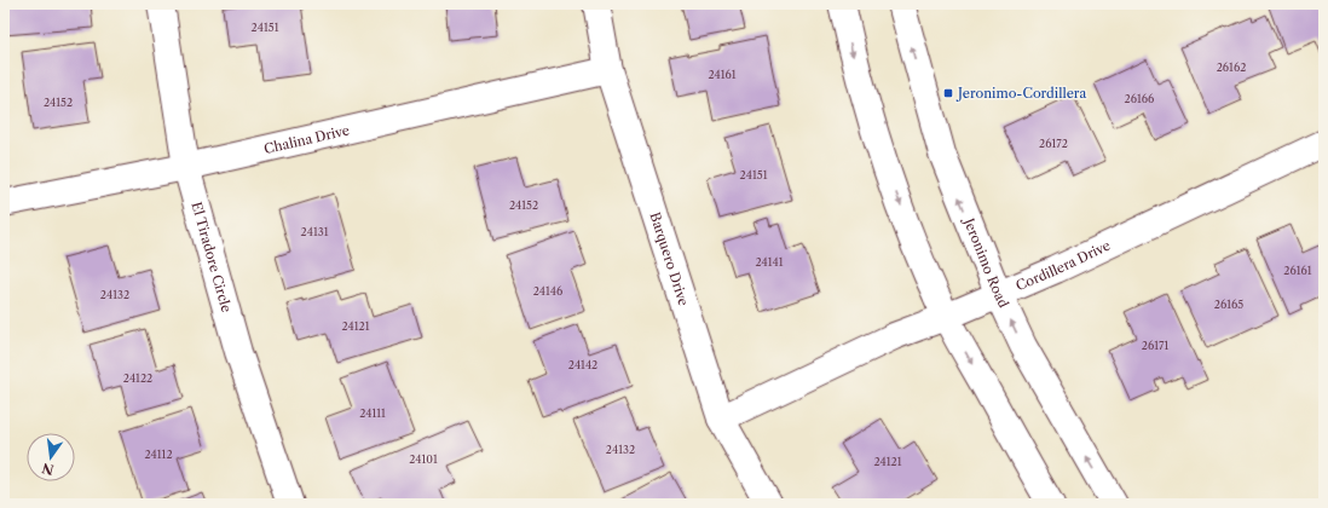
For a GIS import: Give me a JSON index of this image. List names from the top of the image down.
{
  "streets": {
    "street": [
      "Chalina Drive",
      "El Tiradore Circle",
      "Barquero Drive",
      "Jeronimo Road",
      "Cordillera Drive"
    ]
  },
  "crossings": [
    ["Chalina Drive", "El Tiradore Circle"],
    ["Chalina Drive", "Barquero Drive"],
    ["Barquero Drive", "Cordillera Drive"],
    ["Jeronimo Road", "Cordillera Drive"]
  ],
  "places": {
    "transit": ["Jeronimo-Cordillera"]
  },
  "house_numbers": [
    "24151",
    "26162",
    "24161",
    "26166",
    "24152",
    "26172",
    "24151",
    "24152",
    "24131",
    "24141",
    "26161",
    "24146",
    "24132",
    "26165",
    "24121",
    "26171",
    "24142",
    "24122",
    "24111",
    "24132",
    "24112",
    "24101",
    "24121"
  ],
  "north": "bottom"
}
